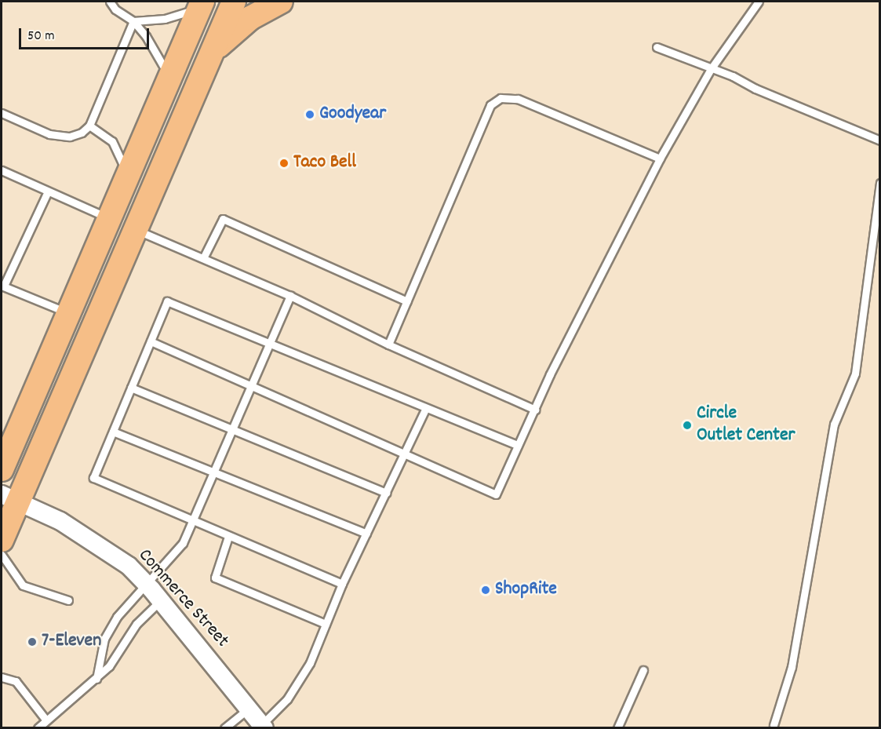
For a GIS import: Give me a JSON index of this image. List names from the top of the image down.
{
  "streets": {
    "street": ["Commerce Street"]
  },
  "places": [
    "Goodyear",
    "Taco Bell",
    "Circle Outlet Center",
    "ShopRite",
    "7-Eleven"
  ],
  "scale_bar": "50 m"
}
